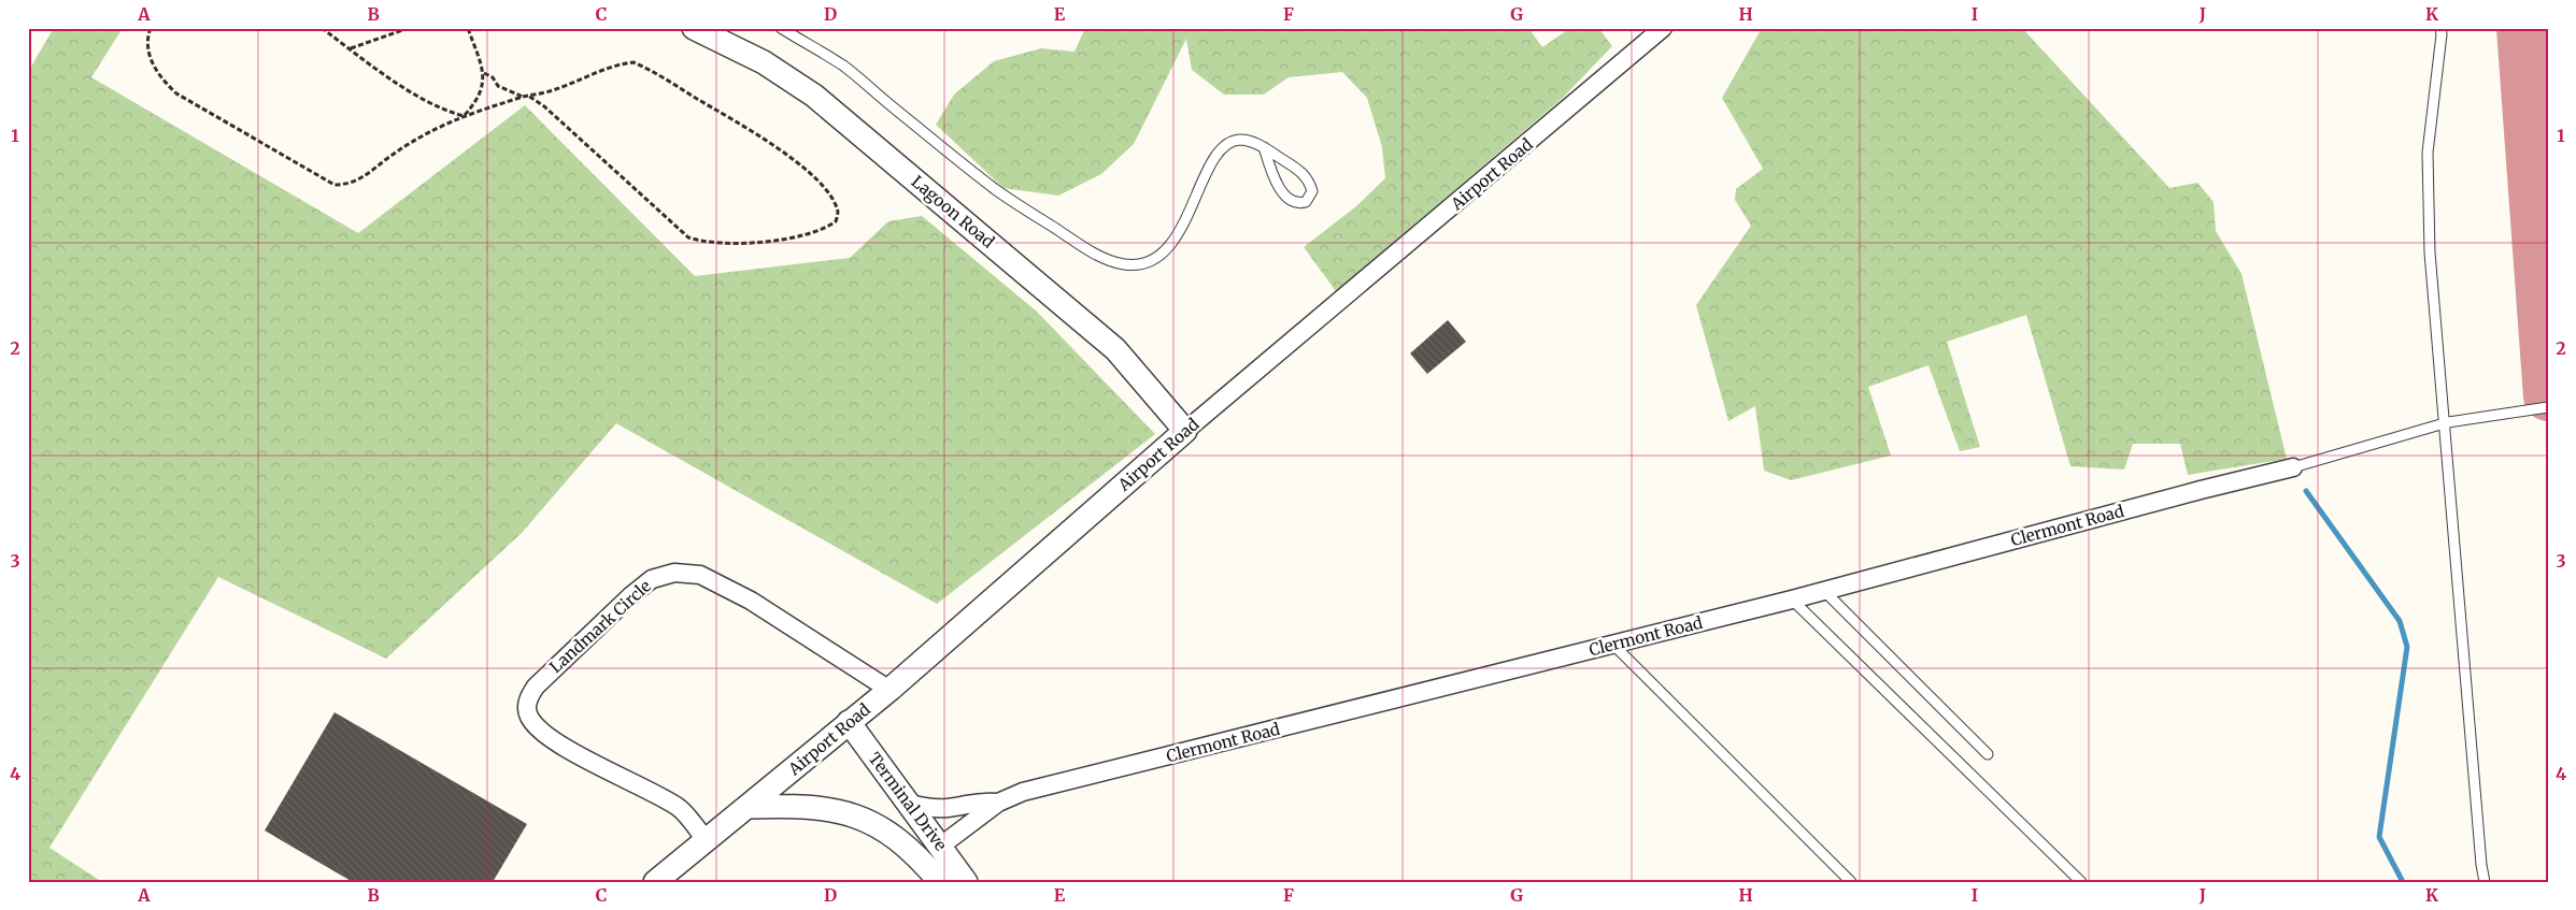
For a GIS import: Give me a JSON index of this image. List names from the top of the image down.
{
  "streets": {
    "street": [
      "Airport Road",
      "Lagoon Road",
      "Clermont Road",
      "Landmark Circle",
      "Terminal Drive"
    ]
  },
  "crossings": [
    ["Airport Road", "Lagoon Road"],
    ["Airport Road", "Landmark Circle"],
    ["Airport Road", "Terminal Drive"],
    ["Clermont Road", "Terminal Drive"]
  ],
  "grid": {
    "columns": [
      "A",
      "B",
      "C",
      "D",
      "E",
      "F",
      "G",
      "H",
      "I",
      "J",
      "K"
    ],
    "rows": [
      "1",
      "2",
      "3",
      "4"
    ]
  }
}
